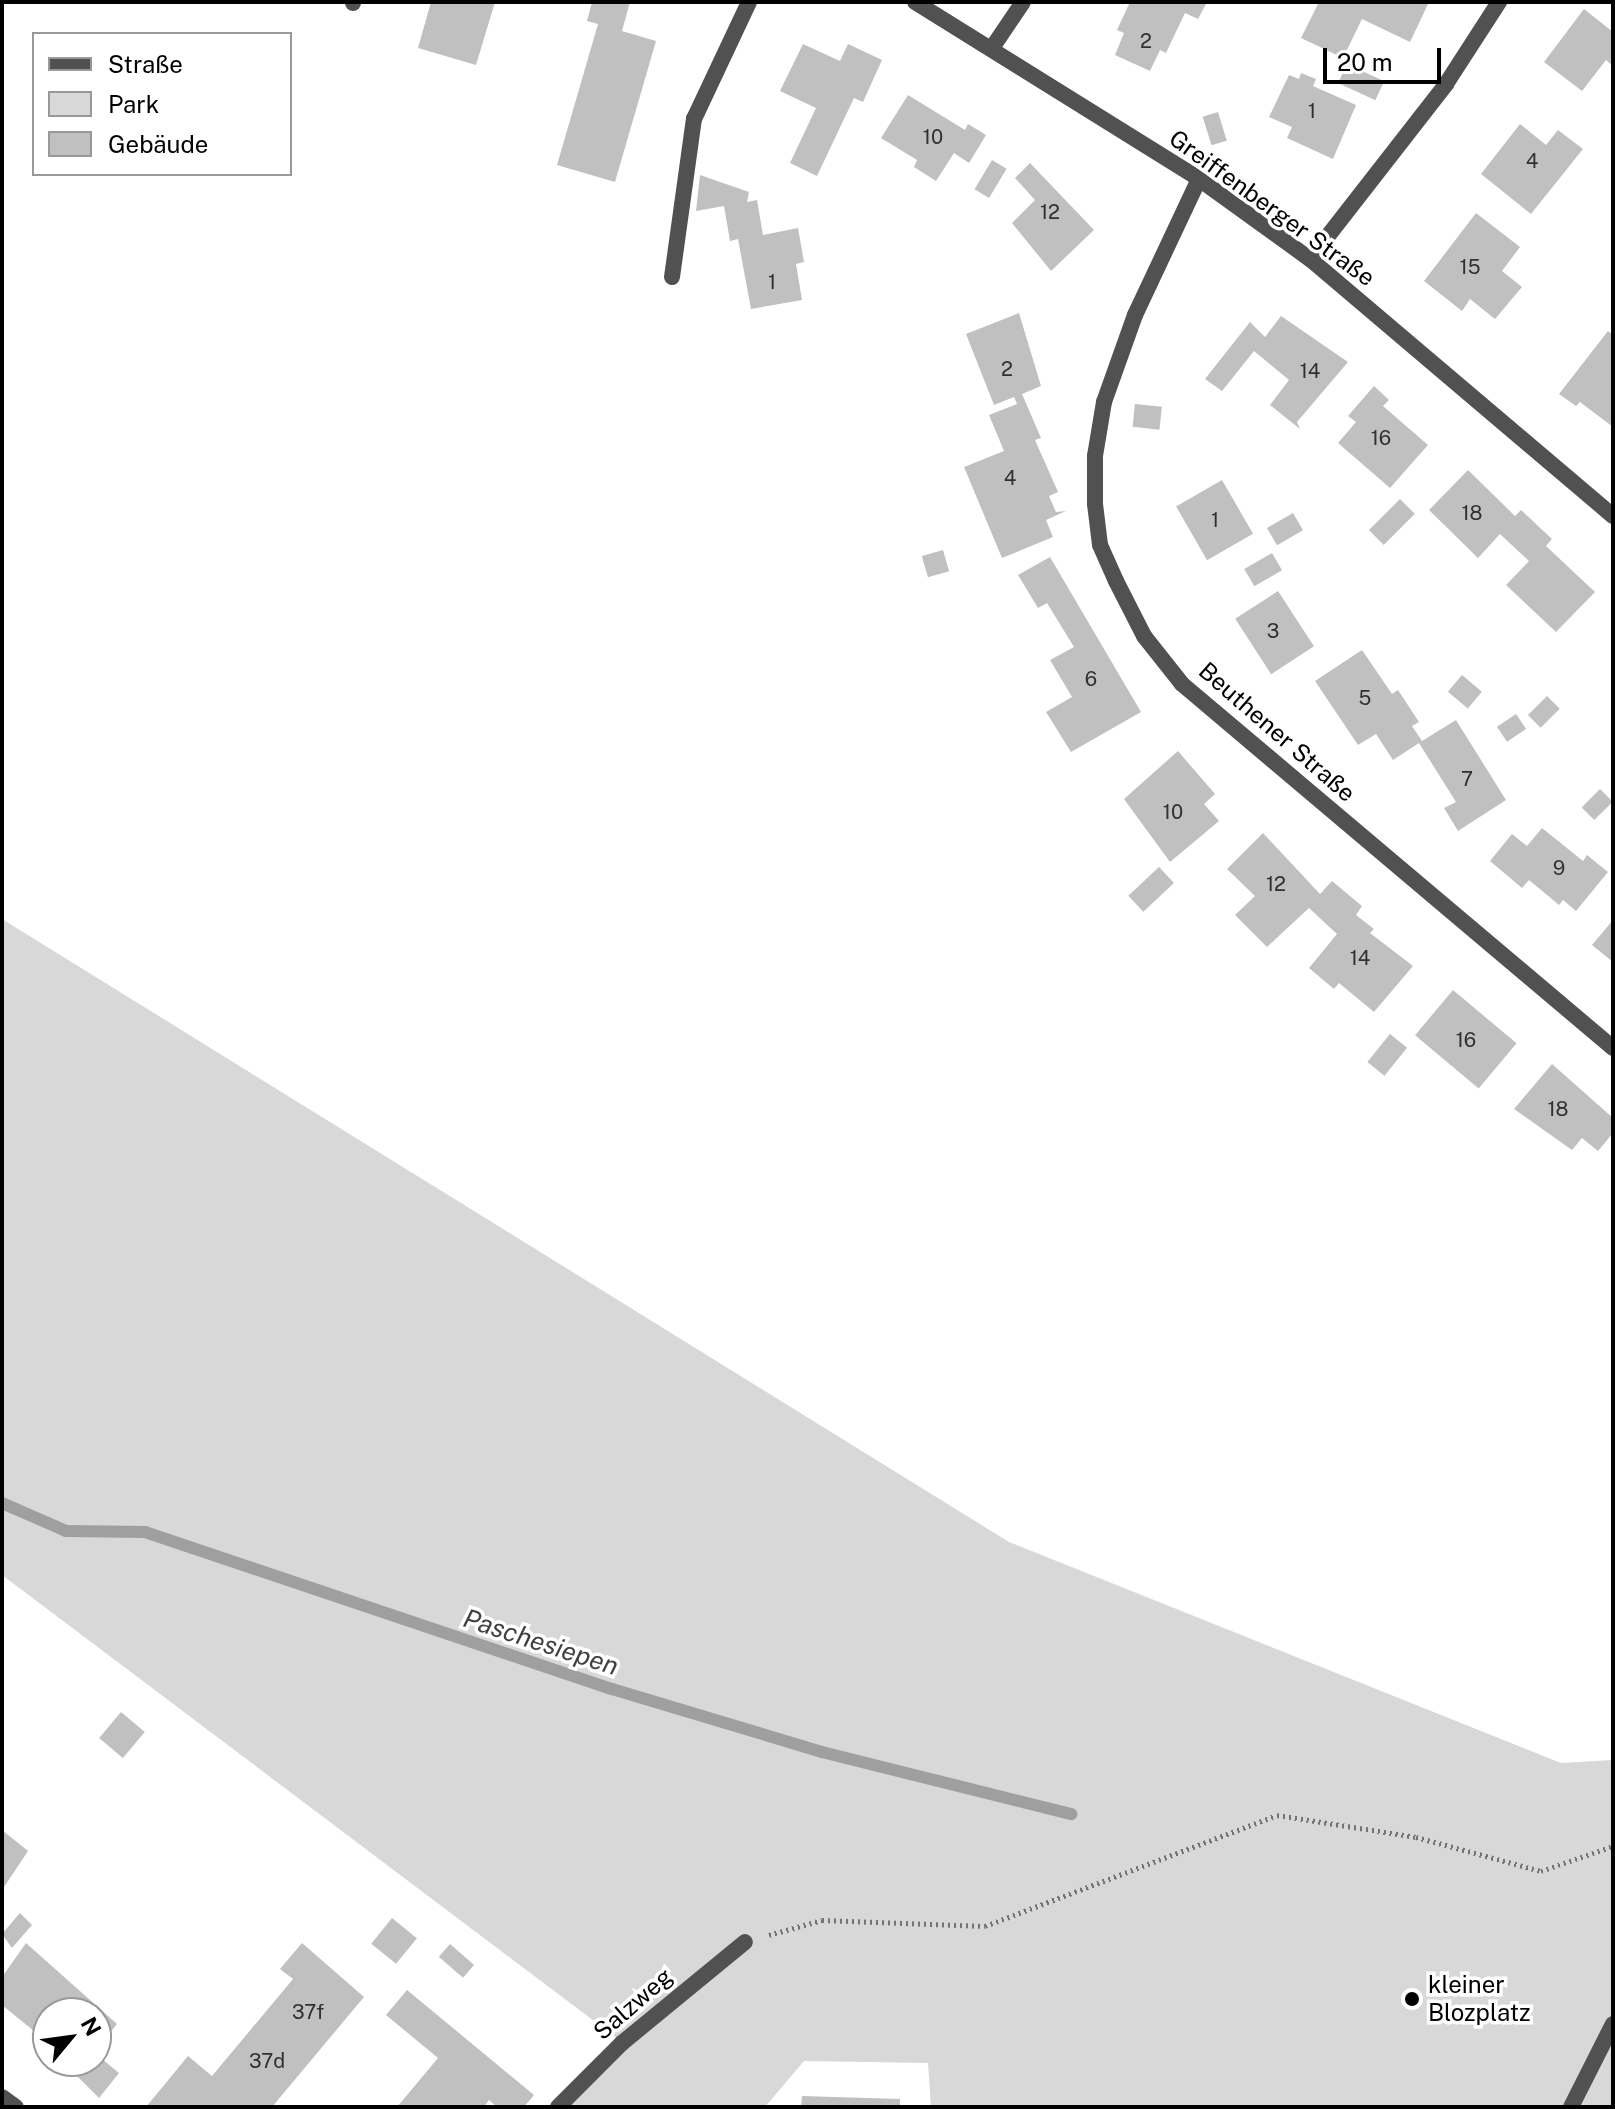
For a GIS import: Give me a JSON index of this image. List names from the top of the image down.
{
  "streets": {
    "street": ["Greiffenberger Straße", "Beuthener Straße", "Salzweg"]
  },
  "crossings": [
    ["Greiffenberger Straße", "Beuthener Straße"]
  ],
  "water": ["Paschesiepen"],
  "places": ["kleiner Blozplatz"],
  "house_numbers": [
    "2",
    "1",
    "10",
    "4",
    "12",
    "15",
    "1",
    "2",
    "14",
    "16",
    "4",
    "18",
    "1",
    "3",
    "6",
    "5",
    "7",
    "10",
    "9",
    "12",
    "14",
    "16",
    "18",
    "37f",
    "37d"
  ],
  "legend": ["Straße", "Park", "Gebäude"],
  "scale_bar": "20 m",
  "north": "top right"
}
